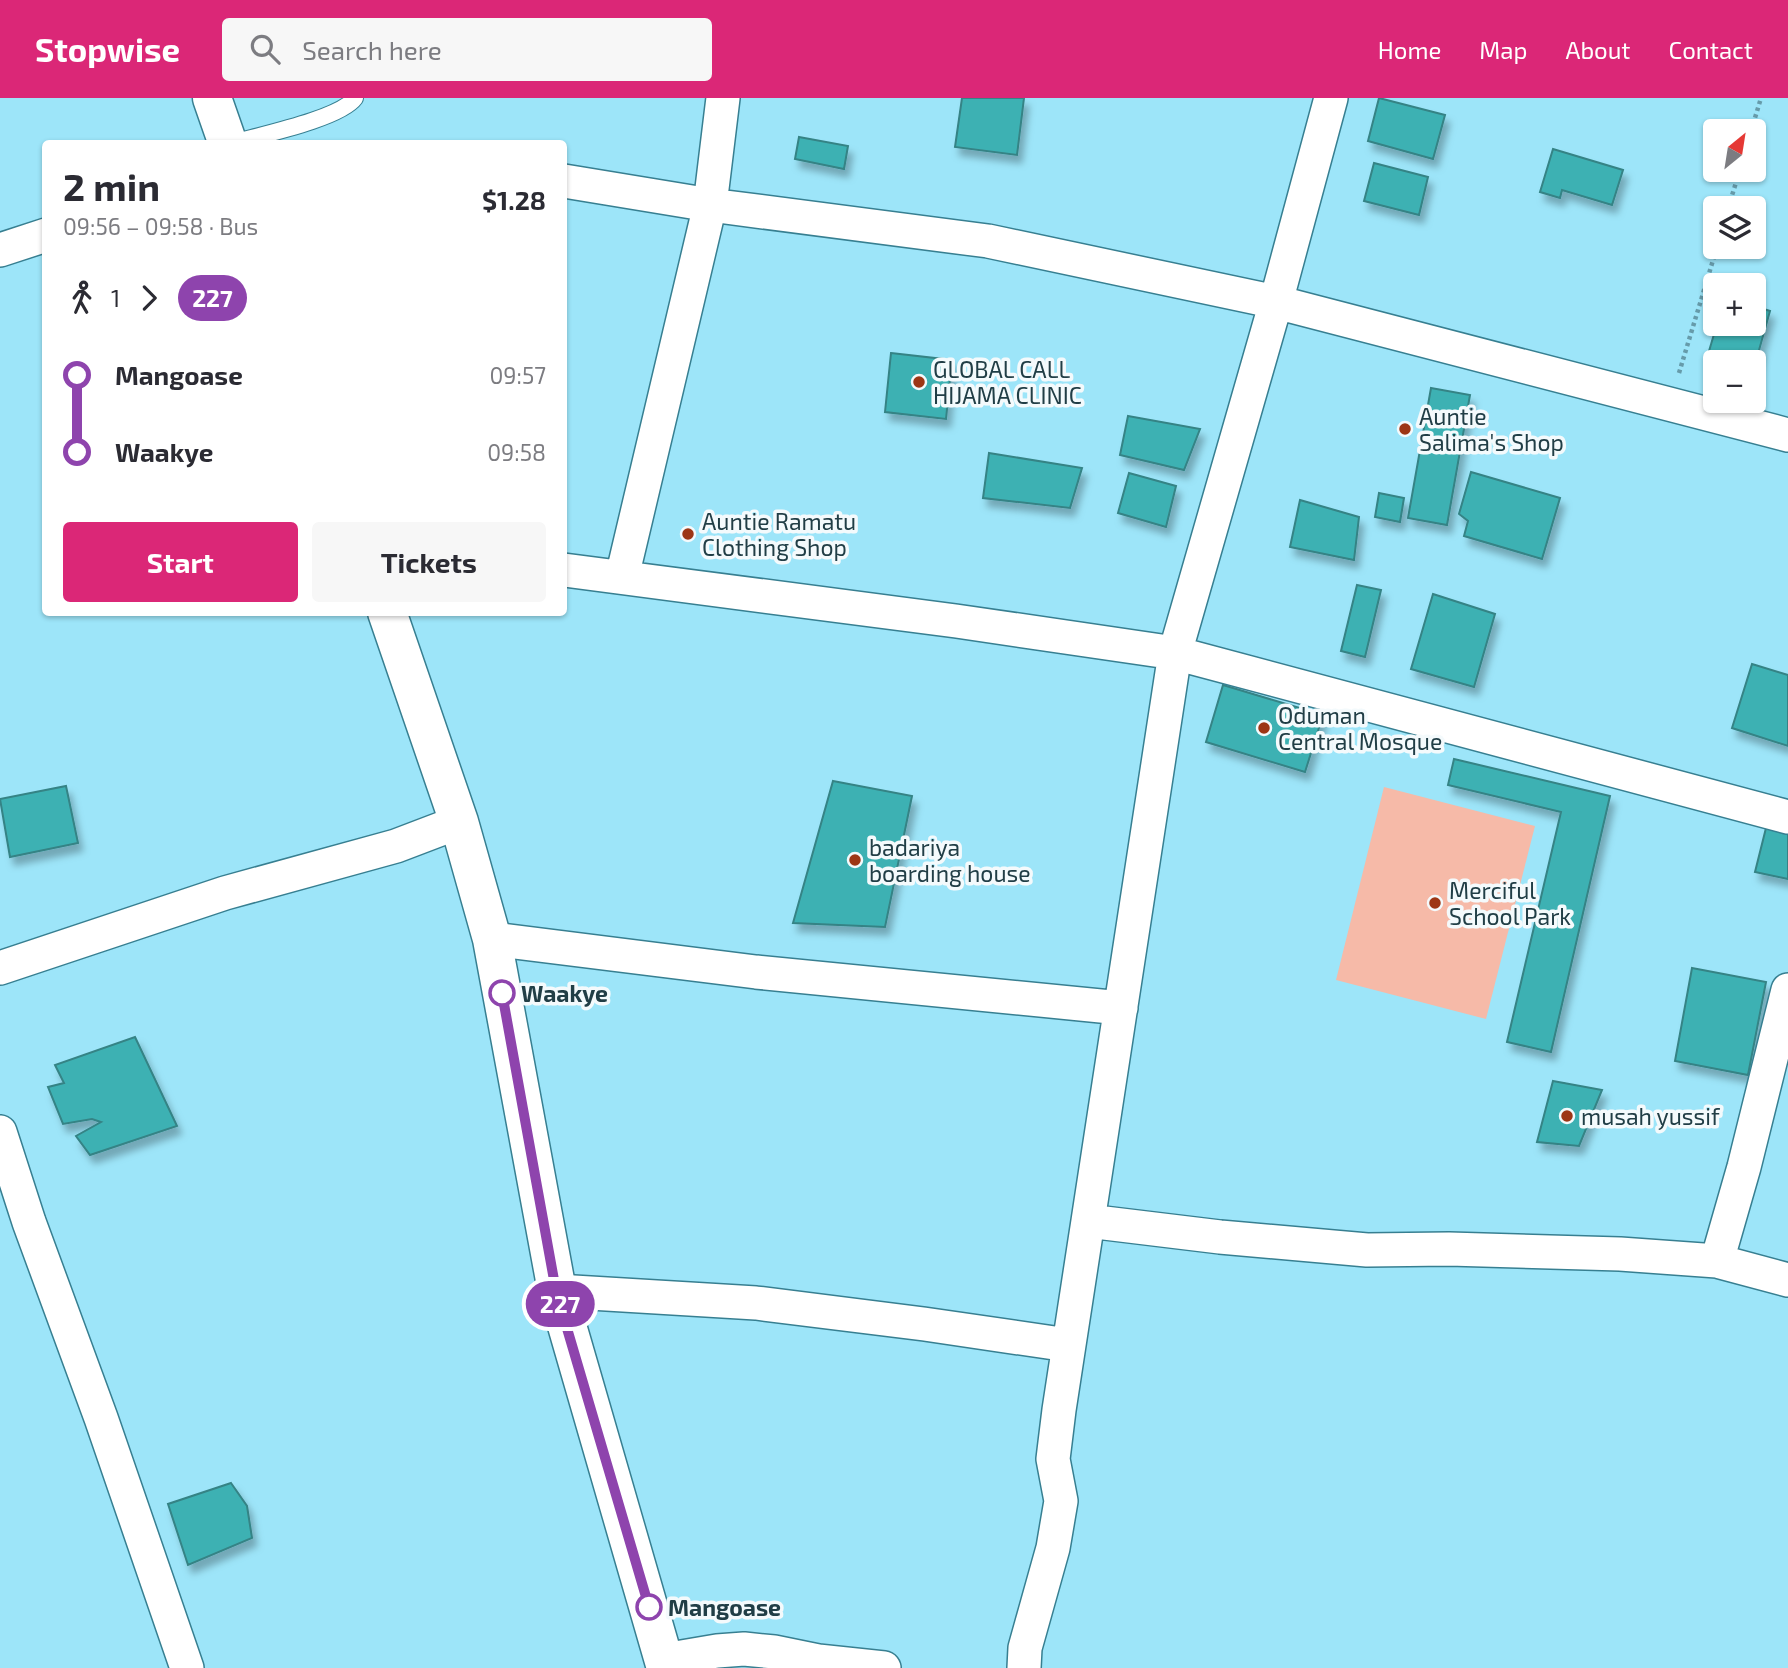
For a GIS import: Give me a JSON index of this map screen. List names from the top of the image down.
{
  "places": [
    "GLOBAL CALL HIJAMA CLINIC",
    "Auntie Salima's Shop",
    "Auntie Ramatu Clothing Shop",
    "Oduman Central Mosque",
    "badariya boarding house",
    "Merciful School Park",
    "Waakye",
    "musah yussif",
    "Mangoase"
  ],
  "lines": ["bus line 227"],
  "north": "top right",
  "page": {
    "header": "Stopwise",
    "search": "Search here",
    "nav": [
      "Home",
      "Map",
      "About",
      "Contact"
    ],
    "on_map": "227",
    "map_buttons": ["+", "−"],
    "heading": ["2 min", "09:56 – 09:58 · Bus", "$1.28"],
    "legs": ["1", "227"],
    "list": [
      {
        "name": "Mangoase",
        "value": "09:57"
      },
      {
        "name": "Waakye",
        "value": "09:58"
      }
    ],
    "buttons": ["Start", "Tickets"]
  }
}
